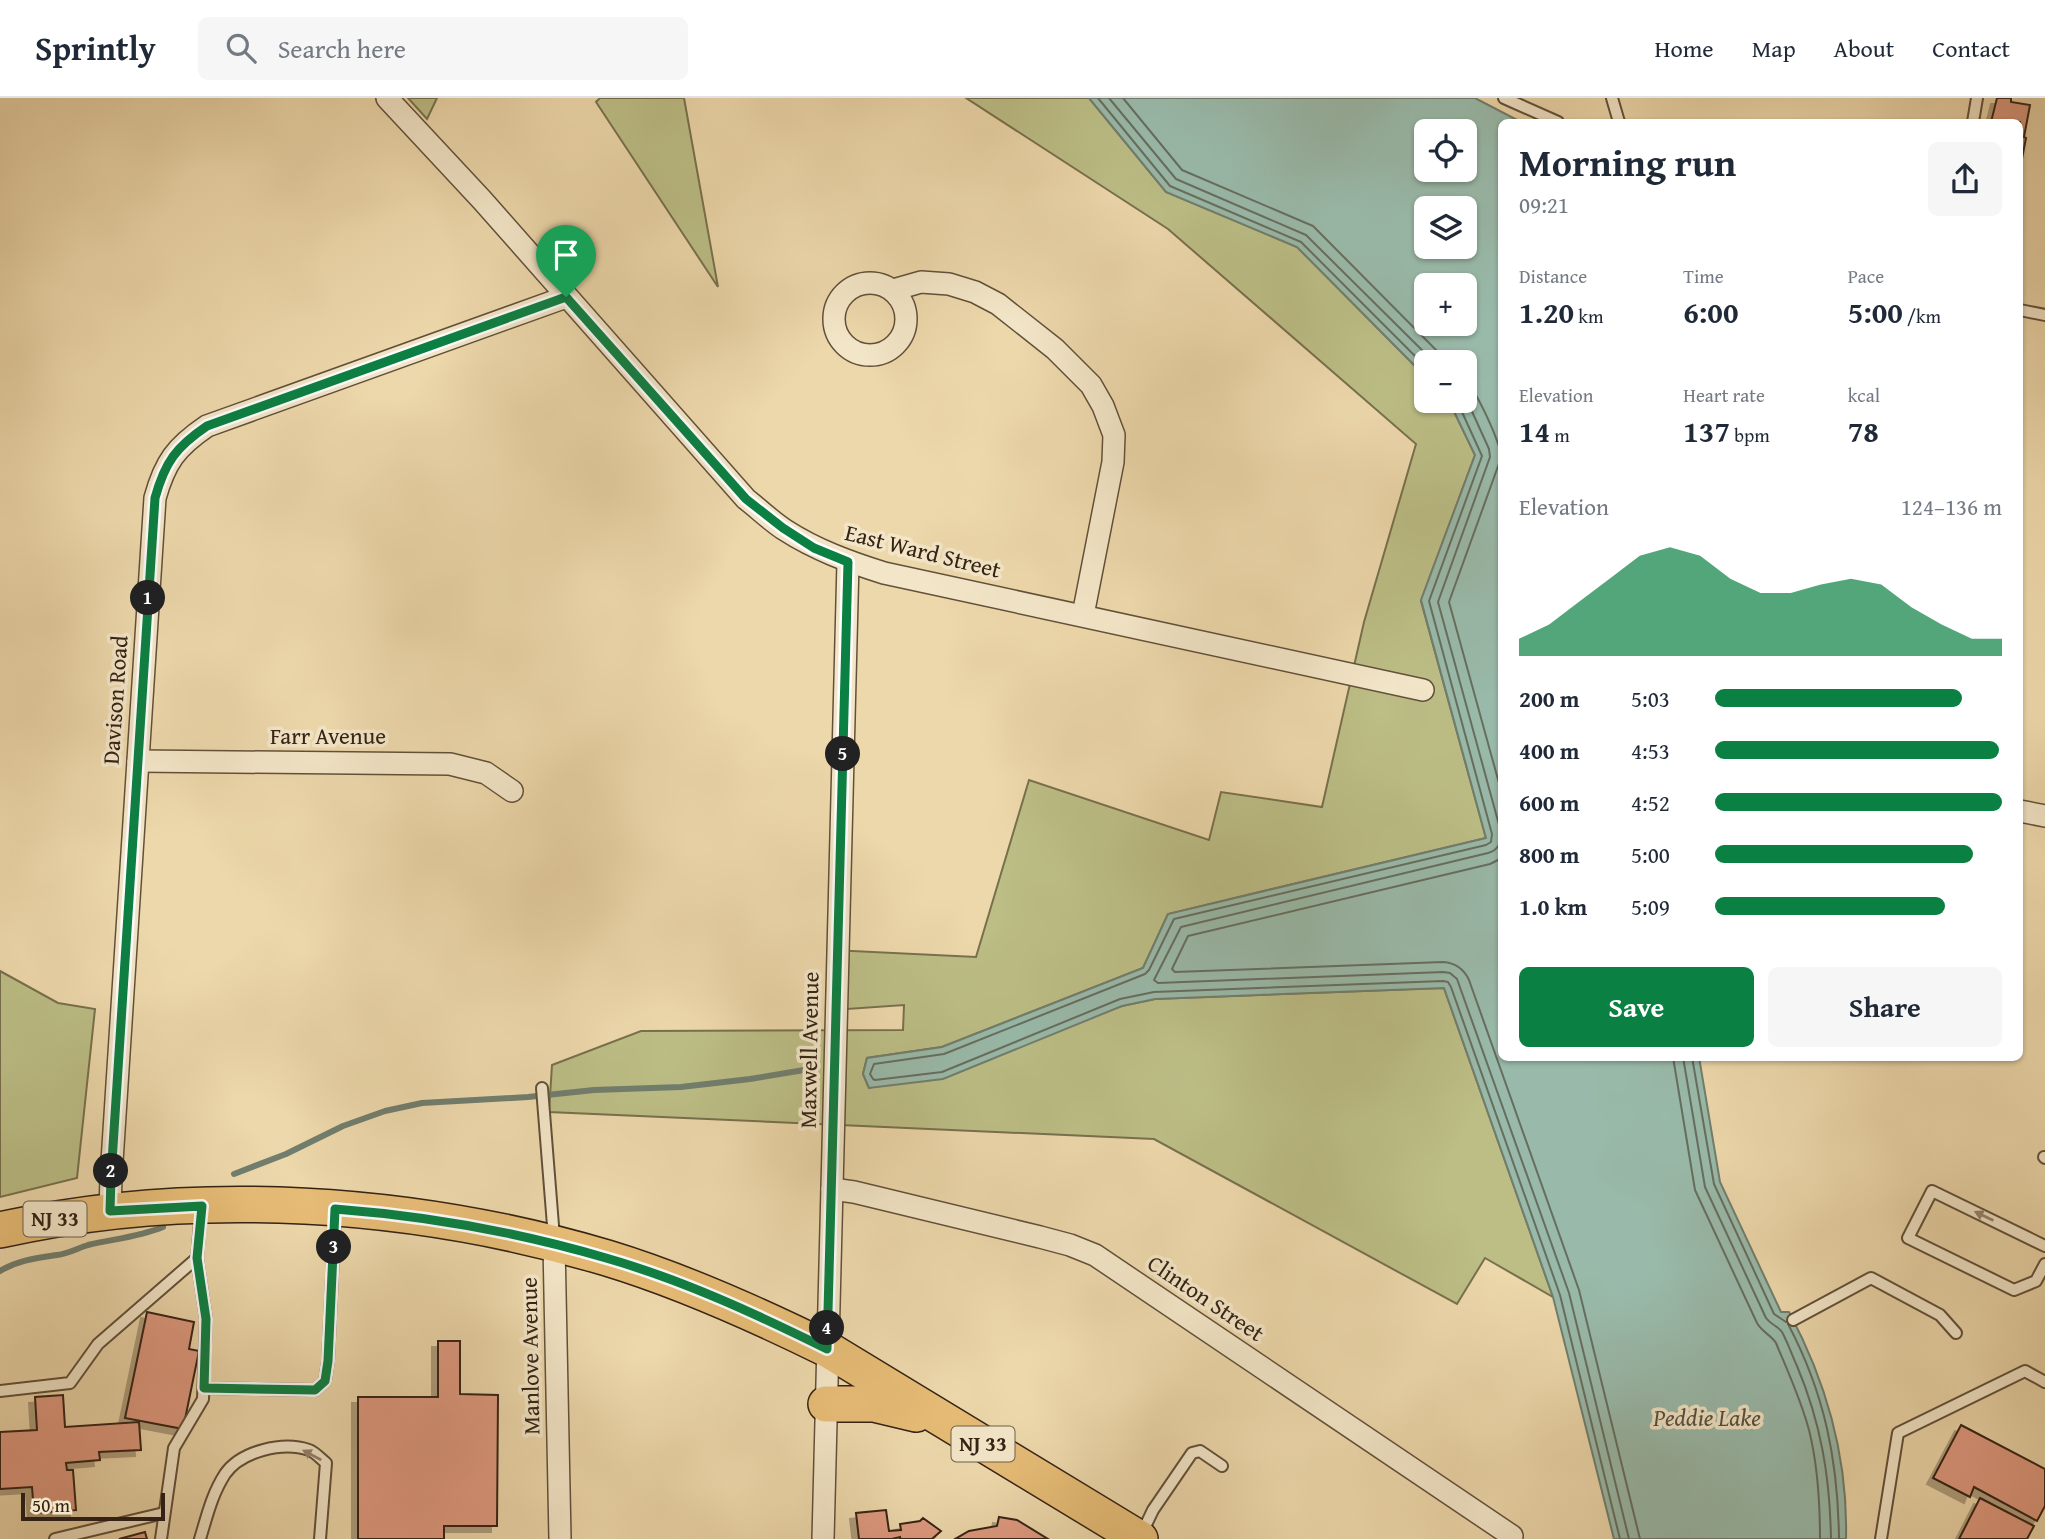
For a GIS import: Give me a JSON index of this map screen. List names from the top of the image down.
{
  "streets": {
    "main road": ["NJ 33"],
    "street": [
      "East Ward Street",
      "Davison Road",
      "Farr Avenue",
      "Maxwell Avenue",
      "Clinton Street",
      "Manlove Avenue"
    ]
  },
  "crossings": [
    ["East Ward Street", "Davison Road"],
    ["East Ward Street", "Maxwell Avenue"],
    ["Davison Road", "Farr Avenue"],
    ["Davison Road", "NJ 33"],
    ["Maxwell Avenue", "NJ 33"],
    ["Maxwell Avenue", "Clinton Street"],
    ["NJ 33", "Manlove Avenue"]
  ],
  "water": ["Peddie Lake"],
  "scale_bar": "50 m",
  "page": {
    "header": "Sprintly",
    "search": "Search here",
    "nav": [
      "Home",
      "Map",
      "About",
      "Contact"
    ],
    "map_buttons": ["+", "−"],
    "heading": ["Morning run", "09:21"],
    "stats": [
      ["Distance", "1.20 km"],
      ["Time", "6:00"],
      ["Pace", "5:00 /km"],
      ["Elevation", "14 m"],
      ["Heart rate", "137 bpm"],
      ["kcal", "78"]
    ],
    "chart": ["Elevation", "124–136 m"],
    "pins": [
      "1",
      "5",
      "2",
      "3",
      "4"
    ],
    "list": [
      {
        "name": "200 m",
        "note": "5:03"
      },
      {
        "name": "400 m",
        "note": "4:53"
      },
      {
        "name": "600 m",
        "note": "4:52"
      },
      {
        "name": "800 m",
        "note": "5:00"
      },
      {
        "name": "1.0 km",
        "note": "5:09"
      }
    ],
    "buttons": ["Save", "Share"],
    "scale": "50 m"
  }
}
